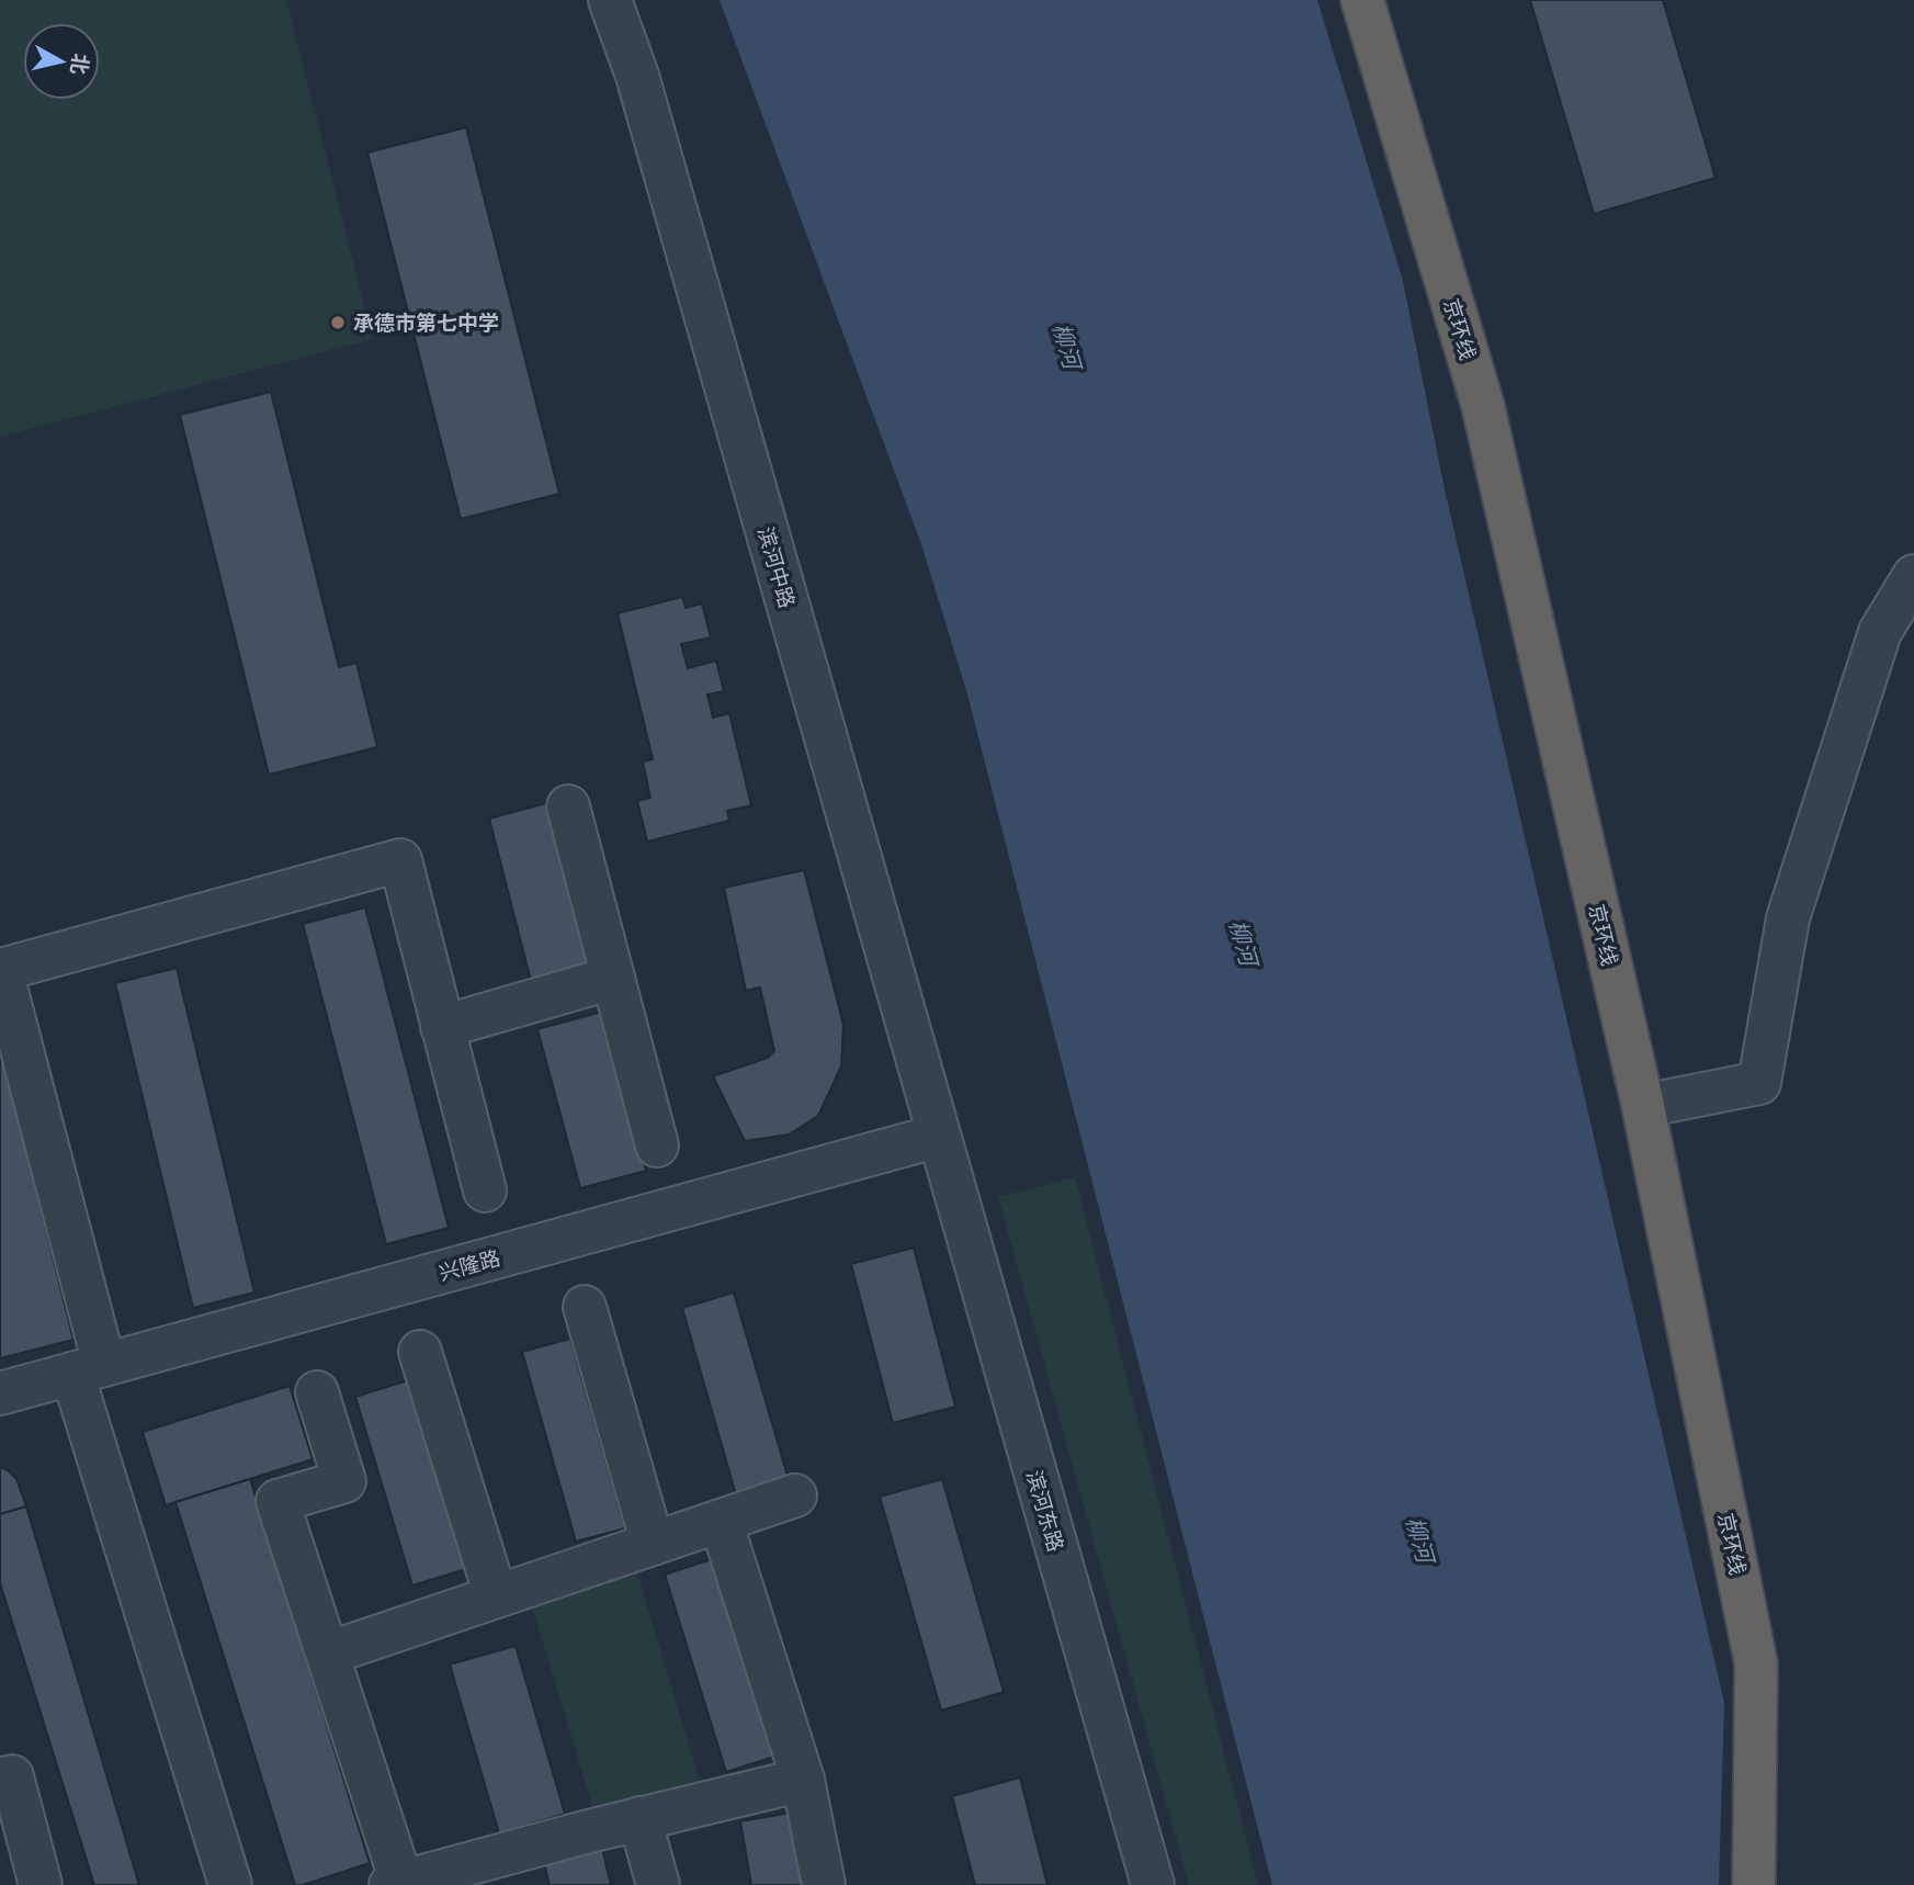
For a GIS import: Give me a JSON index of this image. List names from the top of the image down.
{
  "streets": {
    "highway": ["京环线"],
    "street": ["滨河中路", "兴隆路", "滨河东路"]
  },
  "crossings": [
    ["滨河中路", "兴隆路"],
    ["滨河中路", "滨河东路"],
    ["兴隆路", "滨河东路"]
  ],
  "water": ["柳河"],
  "places": ["承德市第七中学"],
  "north": "right"
}
